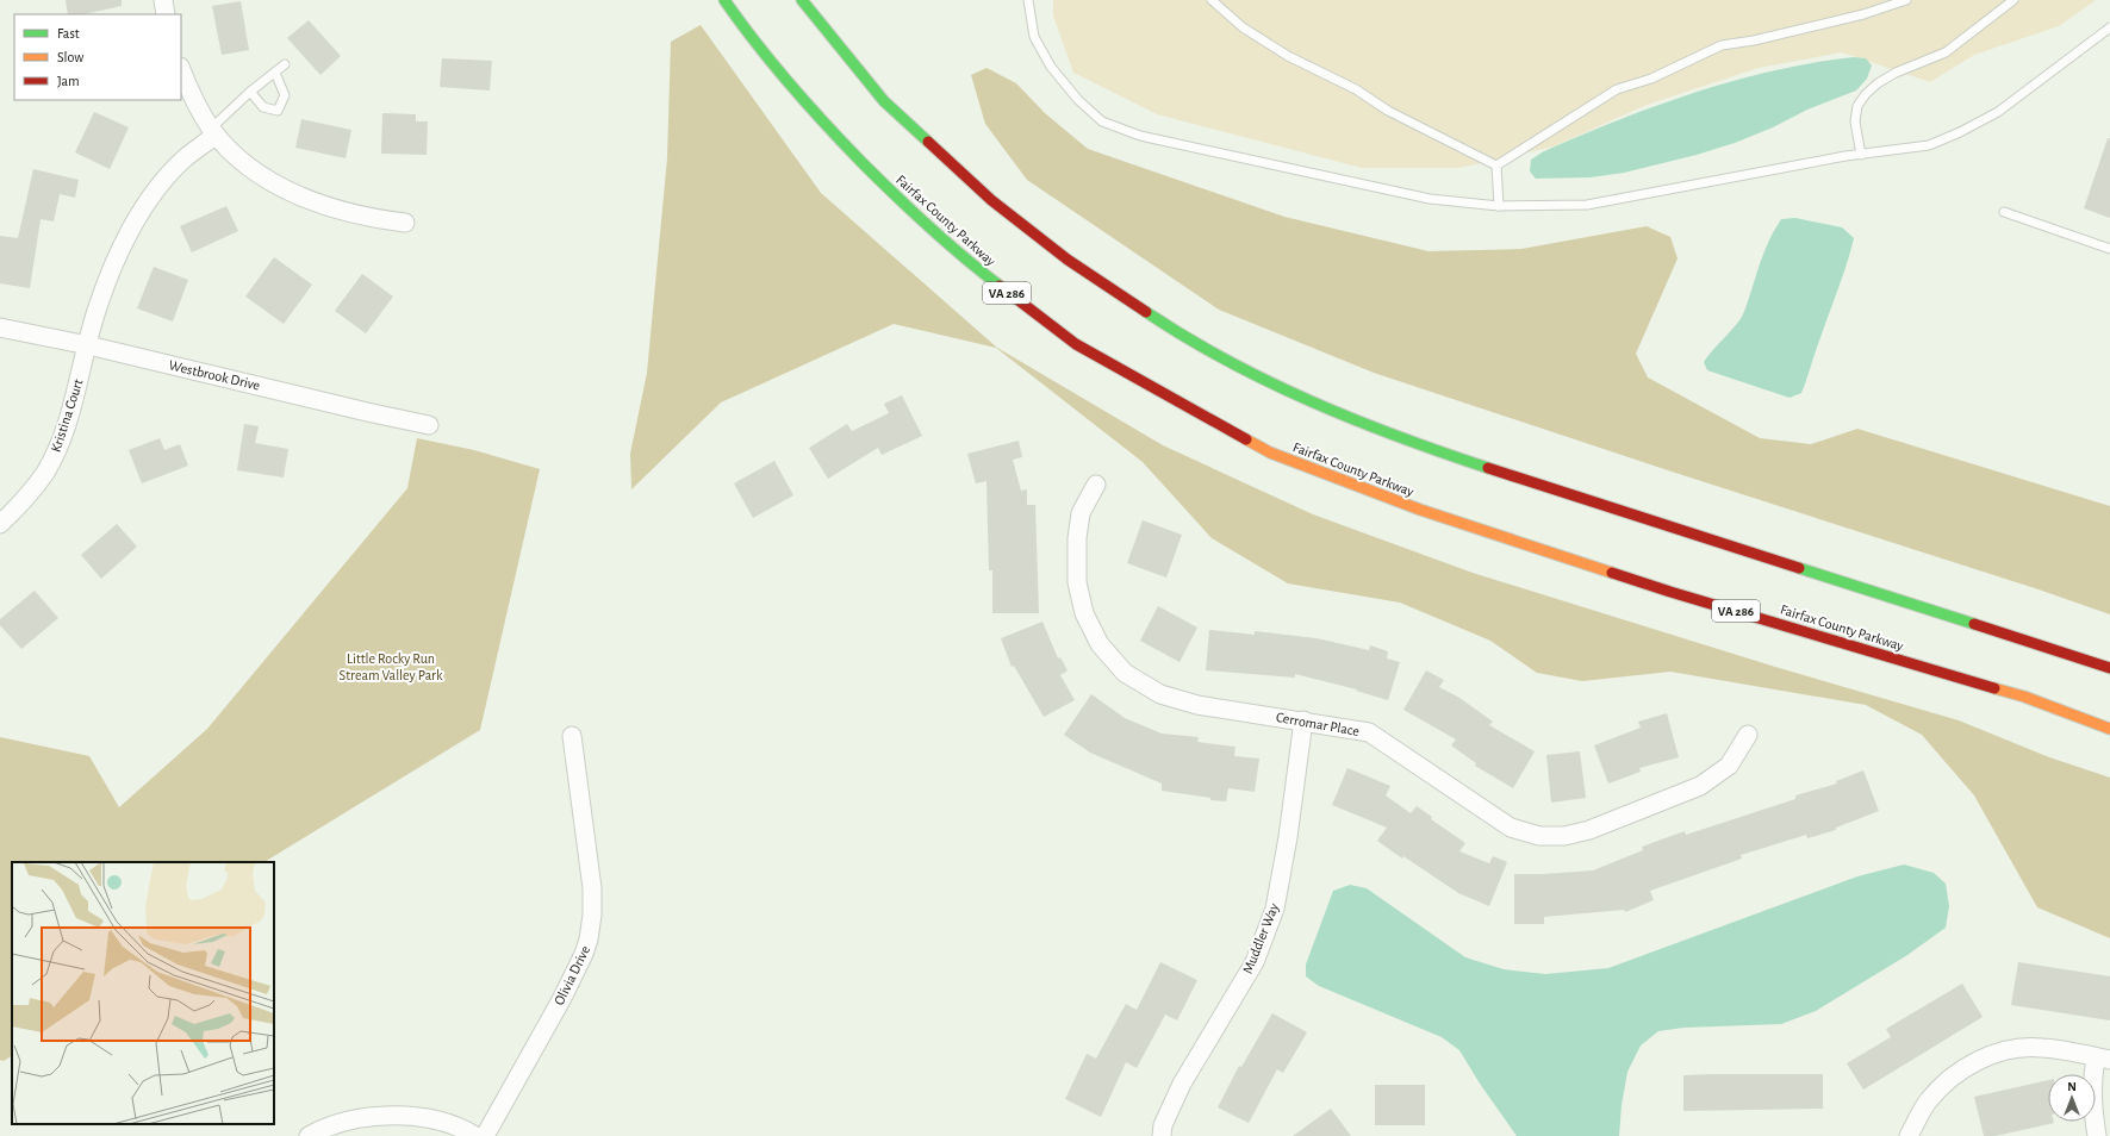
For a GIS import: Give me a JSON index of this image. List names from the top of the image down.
{
  "streets": {
    "highway": ["Fairfax County Parkway", "VA 286"],
    "street": [
      "Westbrook Drive",
      "Kristina Court",
      "Cerromar Place",
      "Muddler Way",
      "Olivia Drive"
    ]
  },
  "crossings": [
    ["Westbrook Drive", "Kristina Court"],
    ["Cerromar Place", "Muddler Way"]
  ],
  "parks": ["Little Rocky Run Stream Valley Park"],
  "legend": ["Fast", "Slow", "Jam"],
  "north": "top"
}
